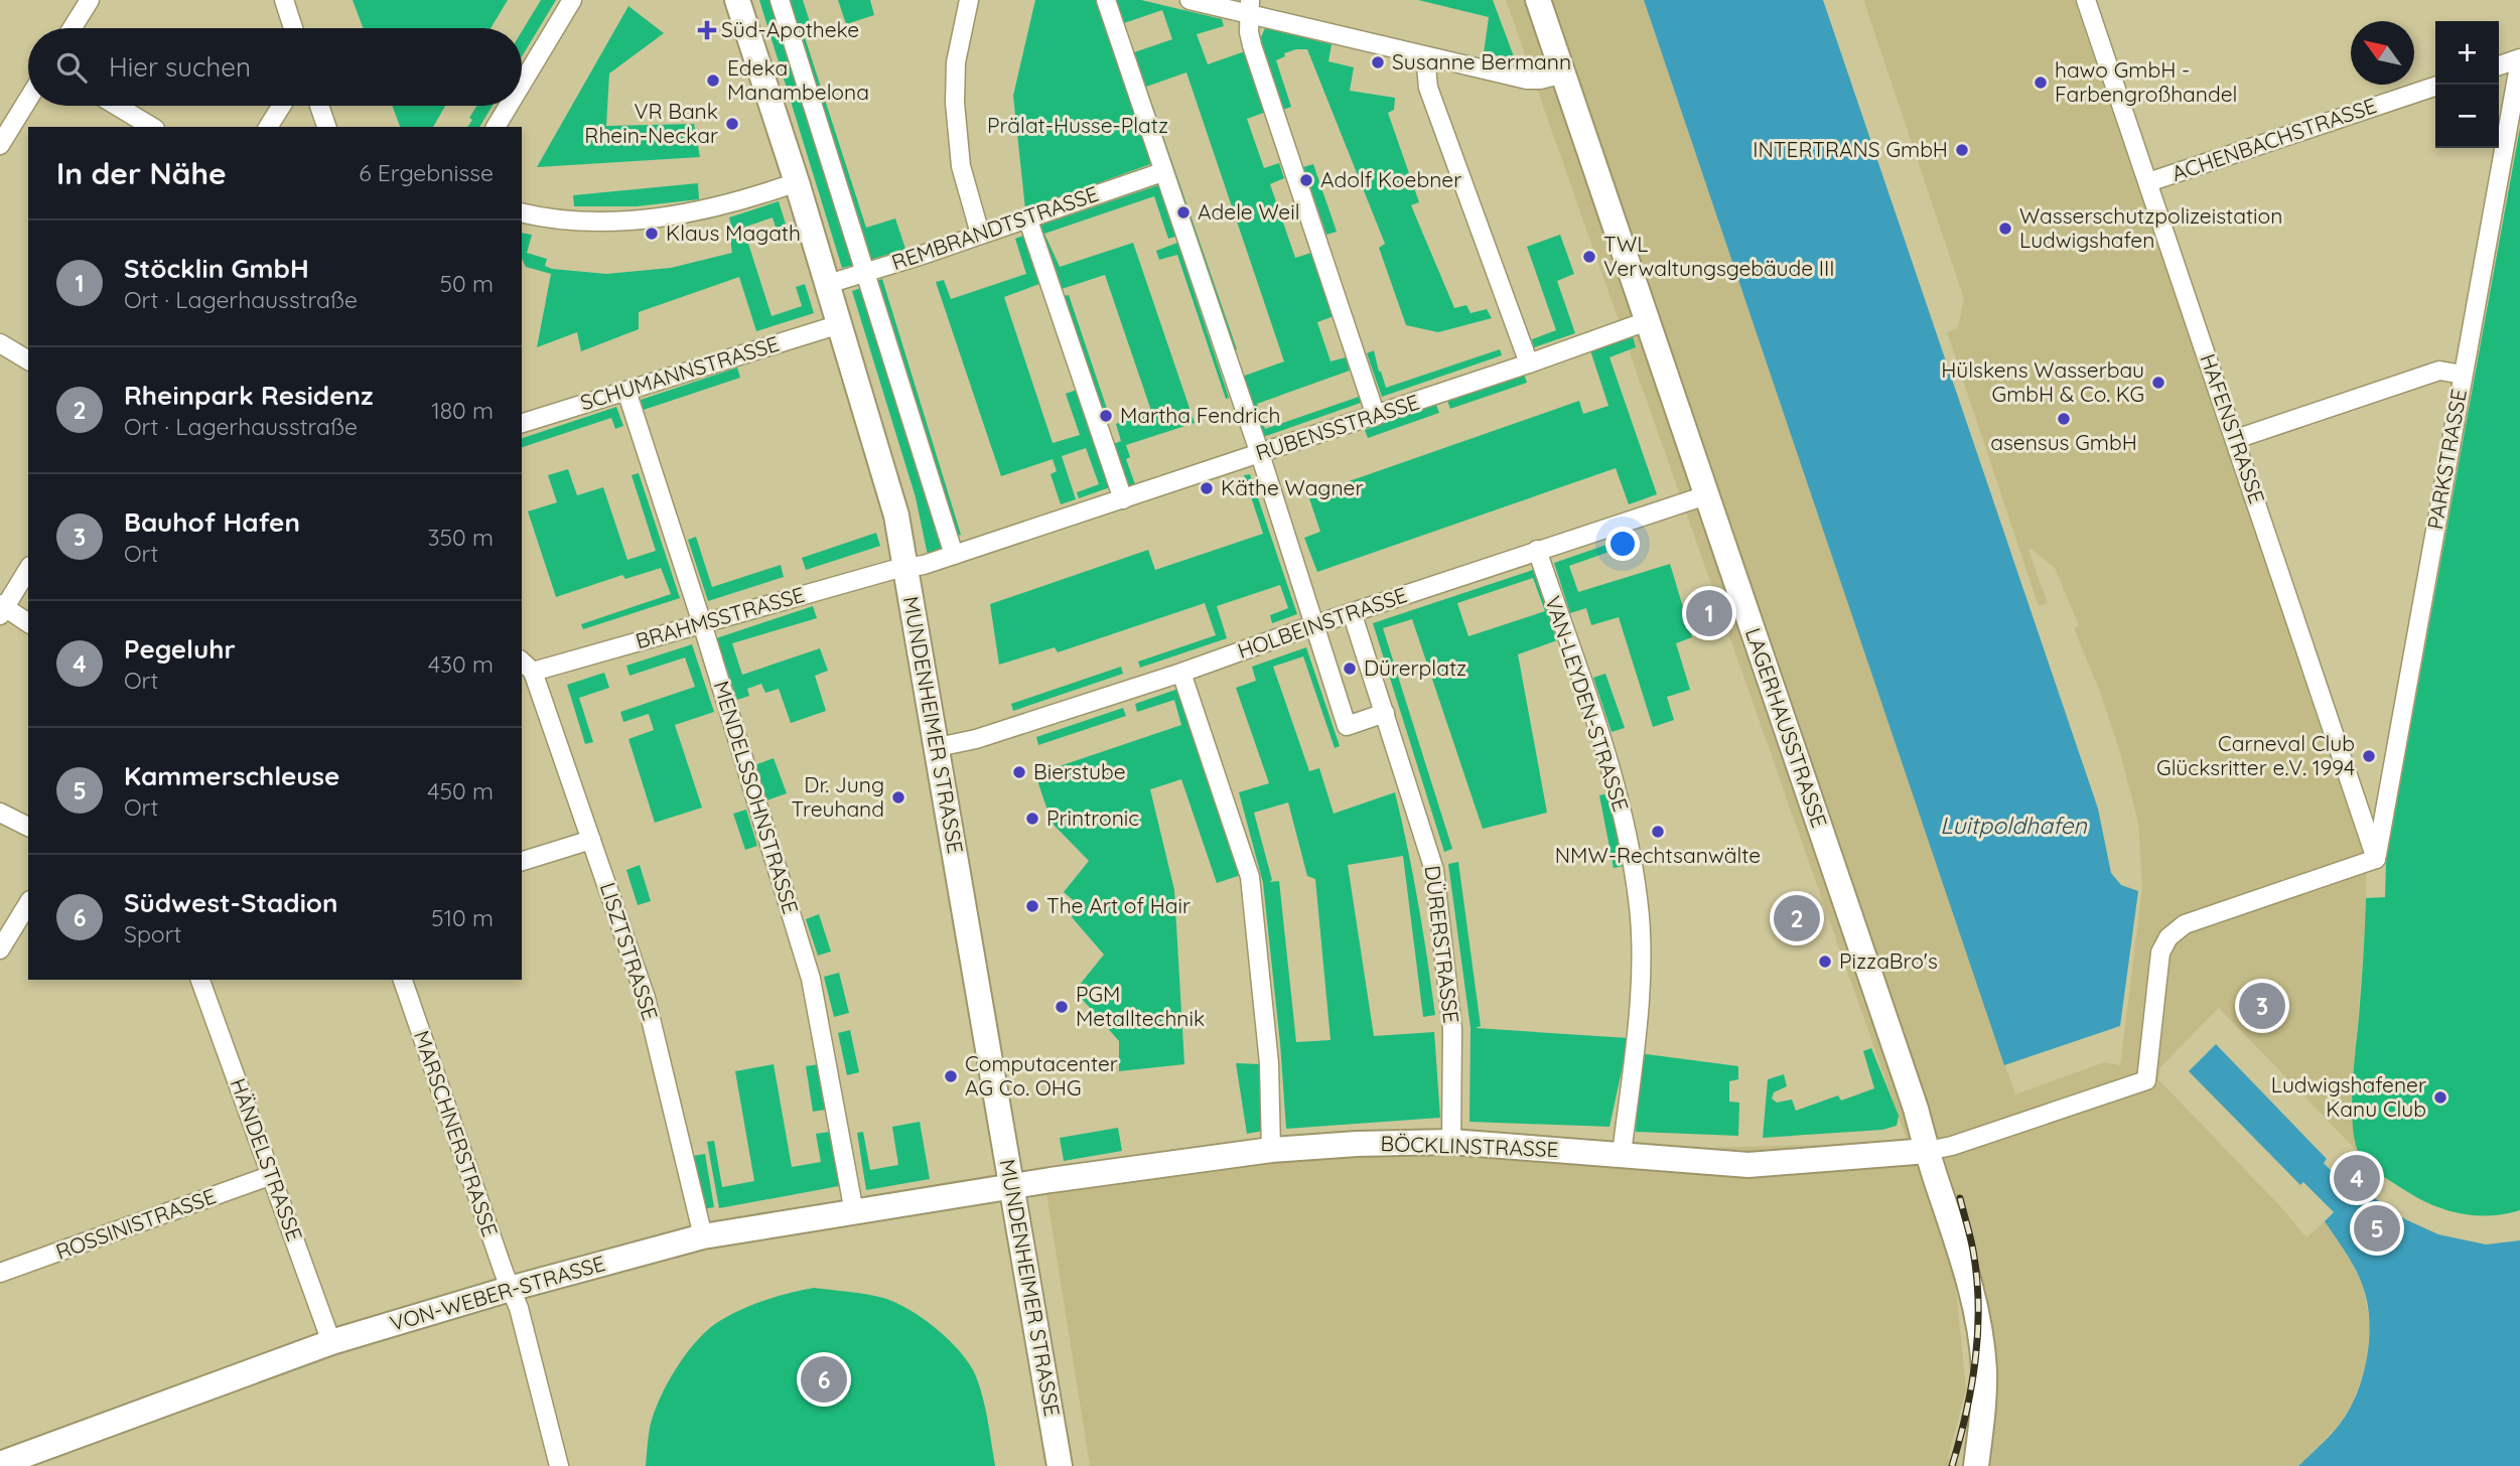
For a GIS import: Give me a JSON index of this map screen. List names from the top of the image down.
{
  "streets": {
    "street": [
      "ACHENBACHSTRASSE",
      "REMBRANDTSTRASSE",
      "SCHUMANNSTRASSE",
      "RUBENSSTRASSE",
      "HAFENSTRASSE",
      "PARKSTRASSE",
      "BRAHMSSTRASSE",
      "HOLBEINSTRASSE",
      "VAN-LEYDEN-STRASSE",
      "MUNDENHEIMER STRASSE",
      "LAGERHAUSSTRASSE",
      "MENDELSSOHNSTRASSE",
      "DÜRERSTRASSE",
      "LISZTSTRASSE",
      "MARSCHNERSTRASSE",
      "BÖCKLINSTRASSE",
      "HÄNDELSTRASSE",
      "ROSSINISTRASSE",
      "VON-WEBER-STRASSE"
    ]
  },
  "crossings": [
    ["ACHENBACHSTRASSE", "HAFENSTRASSE"],
    ["REMBRANDTSTRASSE", "MUNDENHEIMER STRASSE"],
    ["SCHUMANNSTRASSE", "MUNDENHEIMER STRASSE"],
    ["SCHUMANNSTRASSE", "MENDELSSOHNSTRASSE"],
    ["RUBENSSTRASSE", "BRAHMSSTRASSE"],
    ["RUBENSSTRASSE", "MUNDENHEIMER STRASSE"],
    ["RUBENSSTRASSE", "LAGERHAUSSTRASSE"],
    ["HAFENSTRASSE", "PARKSTRASSE"],
    ["BRAHMSSTRASSE", "MUNDENHEIMER STRASSE"],
    ["BRAHMSSTRASSE", "MENDELSSOHNSTRASSE"],
    ["BRAHMSSTRASSE", "LISZTSTRASSE"],
    ["HOLBEINSTRASSE", "VAN-LEYDEN-STRASSE"],
    ["HOLBEINSTRASSE", "MUNDENHEIMER STRASSE"],
    ["HOLBEINSTRASSE", "LAGERHAUSSTRASSE"],
    ["HOLBEINSTRASSE", "DÜRERSTRASSE"],
    ["VAN-LEYDEN-STRASSE", "BÖCKLINSTRASSE"],
    ["MUNDENHEIMER STRASSE", "BÖCKLINSTRASSE"],
    ["MUNDENHEIMER STRASSE", "VON-WEBER-STRASSE"],
    ["LAGERHAUSSTRASSE", "BÖCKLINSTRASSE"],
    ["MENDELSSOHNSTRASSE", "VON-WEBER-STRASSE"],
    ["DÜRERSTRASSE", "BÖCKLINSTRASSE"],
    ["LISZTSTRASSE", "VON-WEBER-STRASSE"],
    ["MARSCHNERSTRASSE", "VON-WEBER-STRASSE"],
    ["BÖCKLINSTRASSE", "VON-WEBER-STRASSE"],
    ["HÄNDELSTRASSE", "ROSSINISTRASSE"],
    ["HÄNDELSTRASSE", "VON-WEBER-STRASSE"]
  ],
  "water": ["Luitpoldhafen"],
  "parks": ["Prälat-Husse-Platz"],
  "places": {
    "health": ["Süd-Apotheke"],
    "other": [
      "Susanne Bermann",
      "Edeka Manambelona",
      "hawo GmbH - Farbengroßhandel",
      "VR Bank Rhein-Neckar",
      "INTERTRANS GmbH",
      "Adolf Koebner",
      "Adele Weil",
      "Wasserschutzpolizeistation Ludwigshafen",
      "Klaus Magath",
      "TWL Verwaltungsgebäude III",
      "Hülskens Wasserbau GmbH & Co. KG",
      "Martha Fendrich",
      "asensus GmbH",
      "Käthe Wagner",
      "Dürerplatz",
      "Carneval Club Glücksritter e.V. 1994",
      "Bierstube",
      "Dr. Jung Treuhand",
      "Printronic",
      "NMW-Rechtsanwälte",
      "The Art of Hair",
      "PizzaBro's",
      "PGM Metalltechnik",
      "Computacenter AG Co. OHG",
      "Ludwigshafener Kanu Club"
    ]
  },
  "north": "top left",
  "page": {
    "map_buttons": ["+", "−"],
    "search": "Hier suchen",
    "heading": ["In der Nähe", "6 Ergebnisse"],
    "list": [
      {
        "mark": "1",
        "name": "Stöcklin GmbH",
        "note": "Ort · Lagerhausstraße",
        "value": "50 m"
      },
      {
        "mark": "2",
        "name": "Rheinpark Residenz",
        "note": "Ort · Lagerhausstraße",
        "value": "180 m"
      },
      {
        "mark": "3",
        "name": "Bauhof Hafen",
        "note": "Ort",
        "value": "350 m"
      },
      {
        "mark": "4",
        "name": "Pegeluhr",
        "note": "Ort",
        "value": "430 m"
      },
      {
        "mark": "5",
        "name": "Kammerschleuse",
        "note": "Ort",
        "value": "450 m"
      },
      {
        "mark": "6",
        "name": "Südwest-Stadion",
        "note": "Sport",
        "value": "510 m"
      }
    ],
    "pins": [
      "1",
      "2",
      "3",
      "4",
      "5",
      "6"
    ]
  }
}
